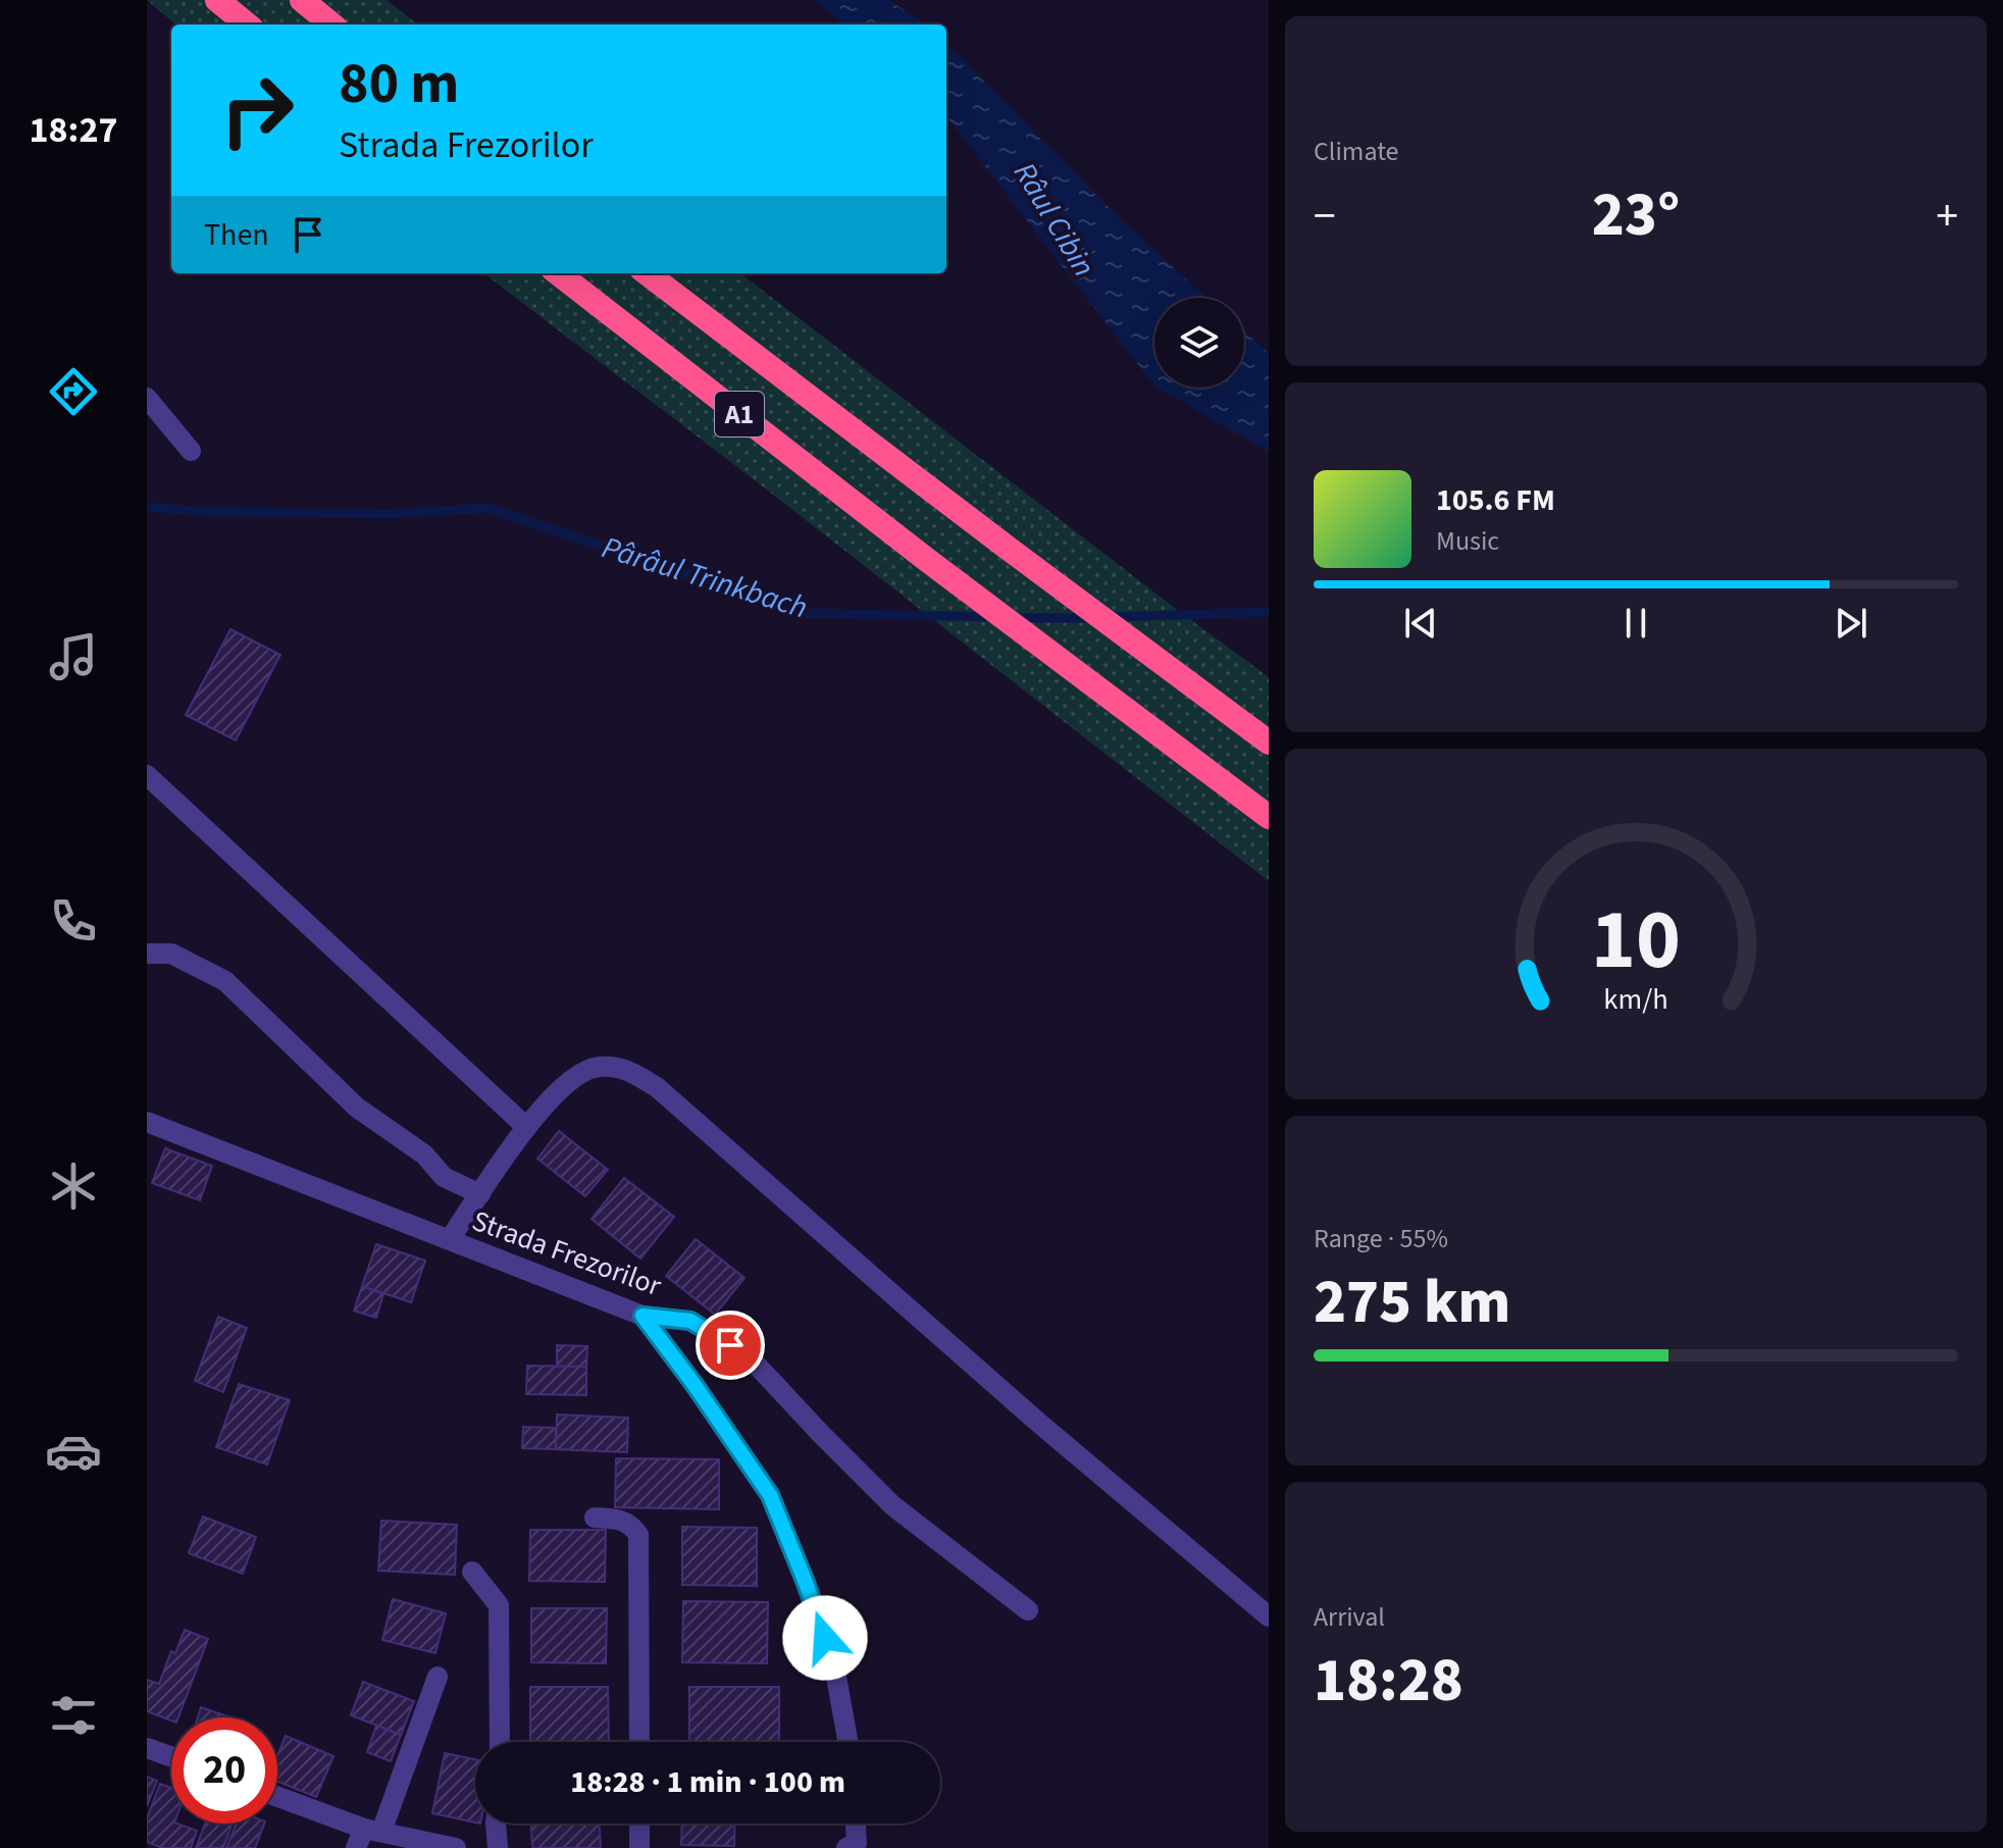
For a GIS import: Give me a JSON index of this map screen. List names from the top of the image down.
{
  "streets": {
    "highway": ["A1"],
    "street": ["Strada Frezorilor"]
  },
  "water": ["Râul Cibin", "Pârâul Trinkbach"],
  "page": {
    "tabs": "18:27",
    "tile": [
      "Climate",
      ["Range · 55%", "275 km"],
      ["Arrival", "18:28"]
    ],
    "turn": ["80 m", "Strada Frezorilor"],
    "heat": ["−", "23°", "+"],
    "then": "Then",
    "song": ["105.6 FM", "Music"],
    "limit": "20",
    "trip": "18:28 · 1 min · 100 m",
    "gauge": ["10", "km/h"]
  }
}
